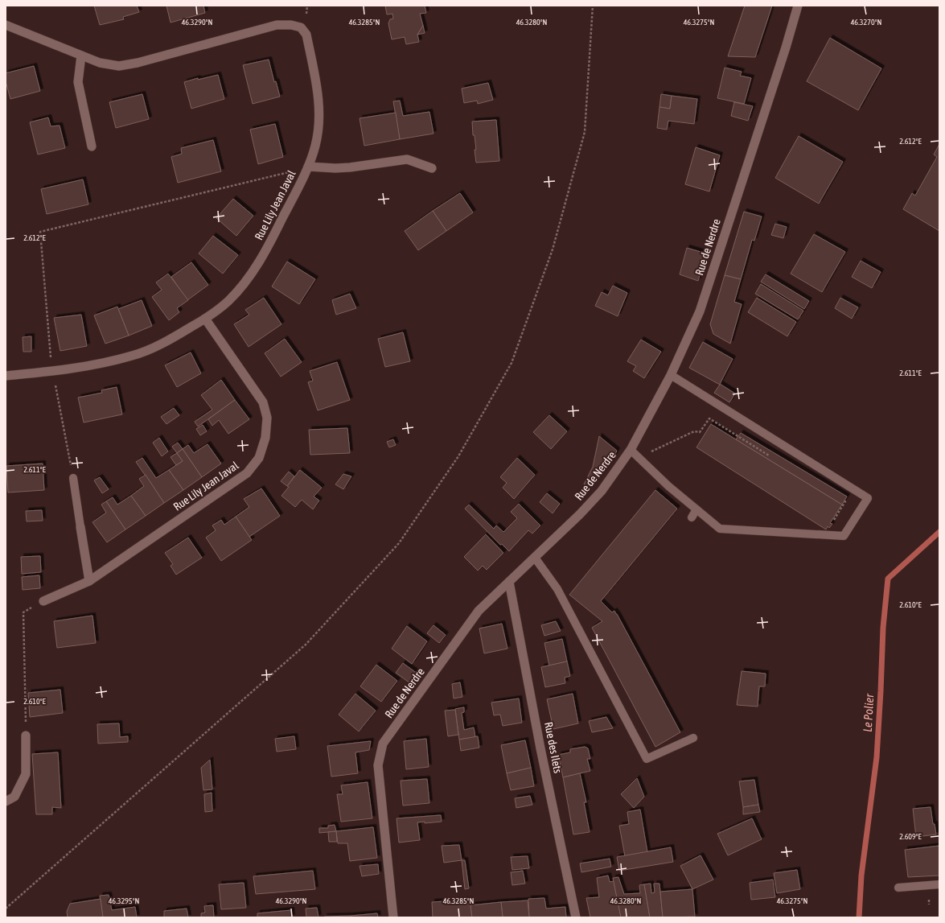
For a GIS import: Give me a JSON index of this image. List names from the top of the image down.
{
  "streets": {
    "street": ["Rue Lily Jean Javal", "Rue de Nerdre", "Rue des Ilets"]
  },
  "crossings": [
    ["Rue de Nerdre", "Rue des Ilets"]
  ],
  "water": ["Le Polier"],
  "coordinates": [
    "46.3290°N",
    "46.3285°N",
    "46.3280°N",
    "46.3275°N",
    "46.3270°N",
    "2.612°E",
    "2.611°E",
    "2.610°E",
    "2.609°E",
    "46.3295°N"
  ]
}
